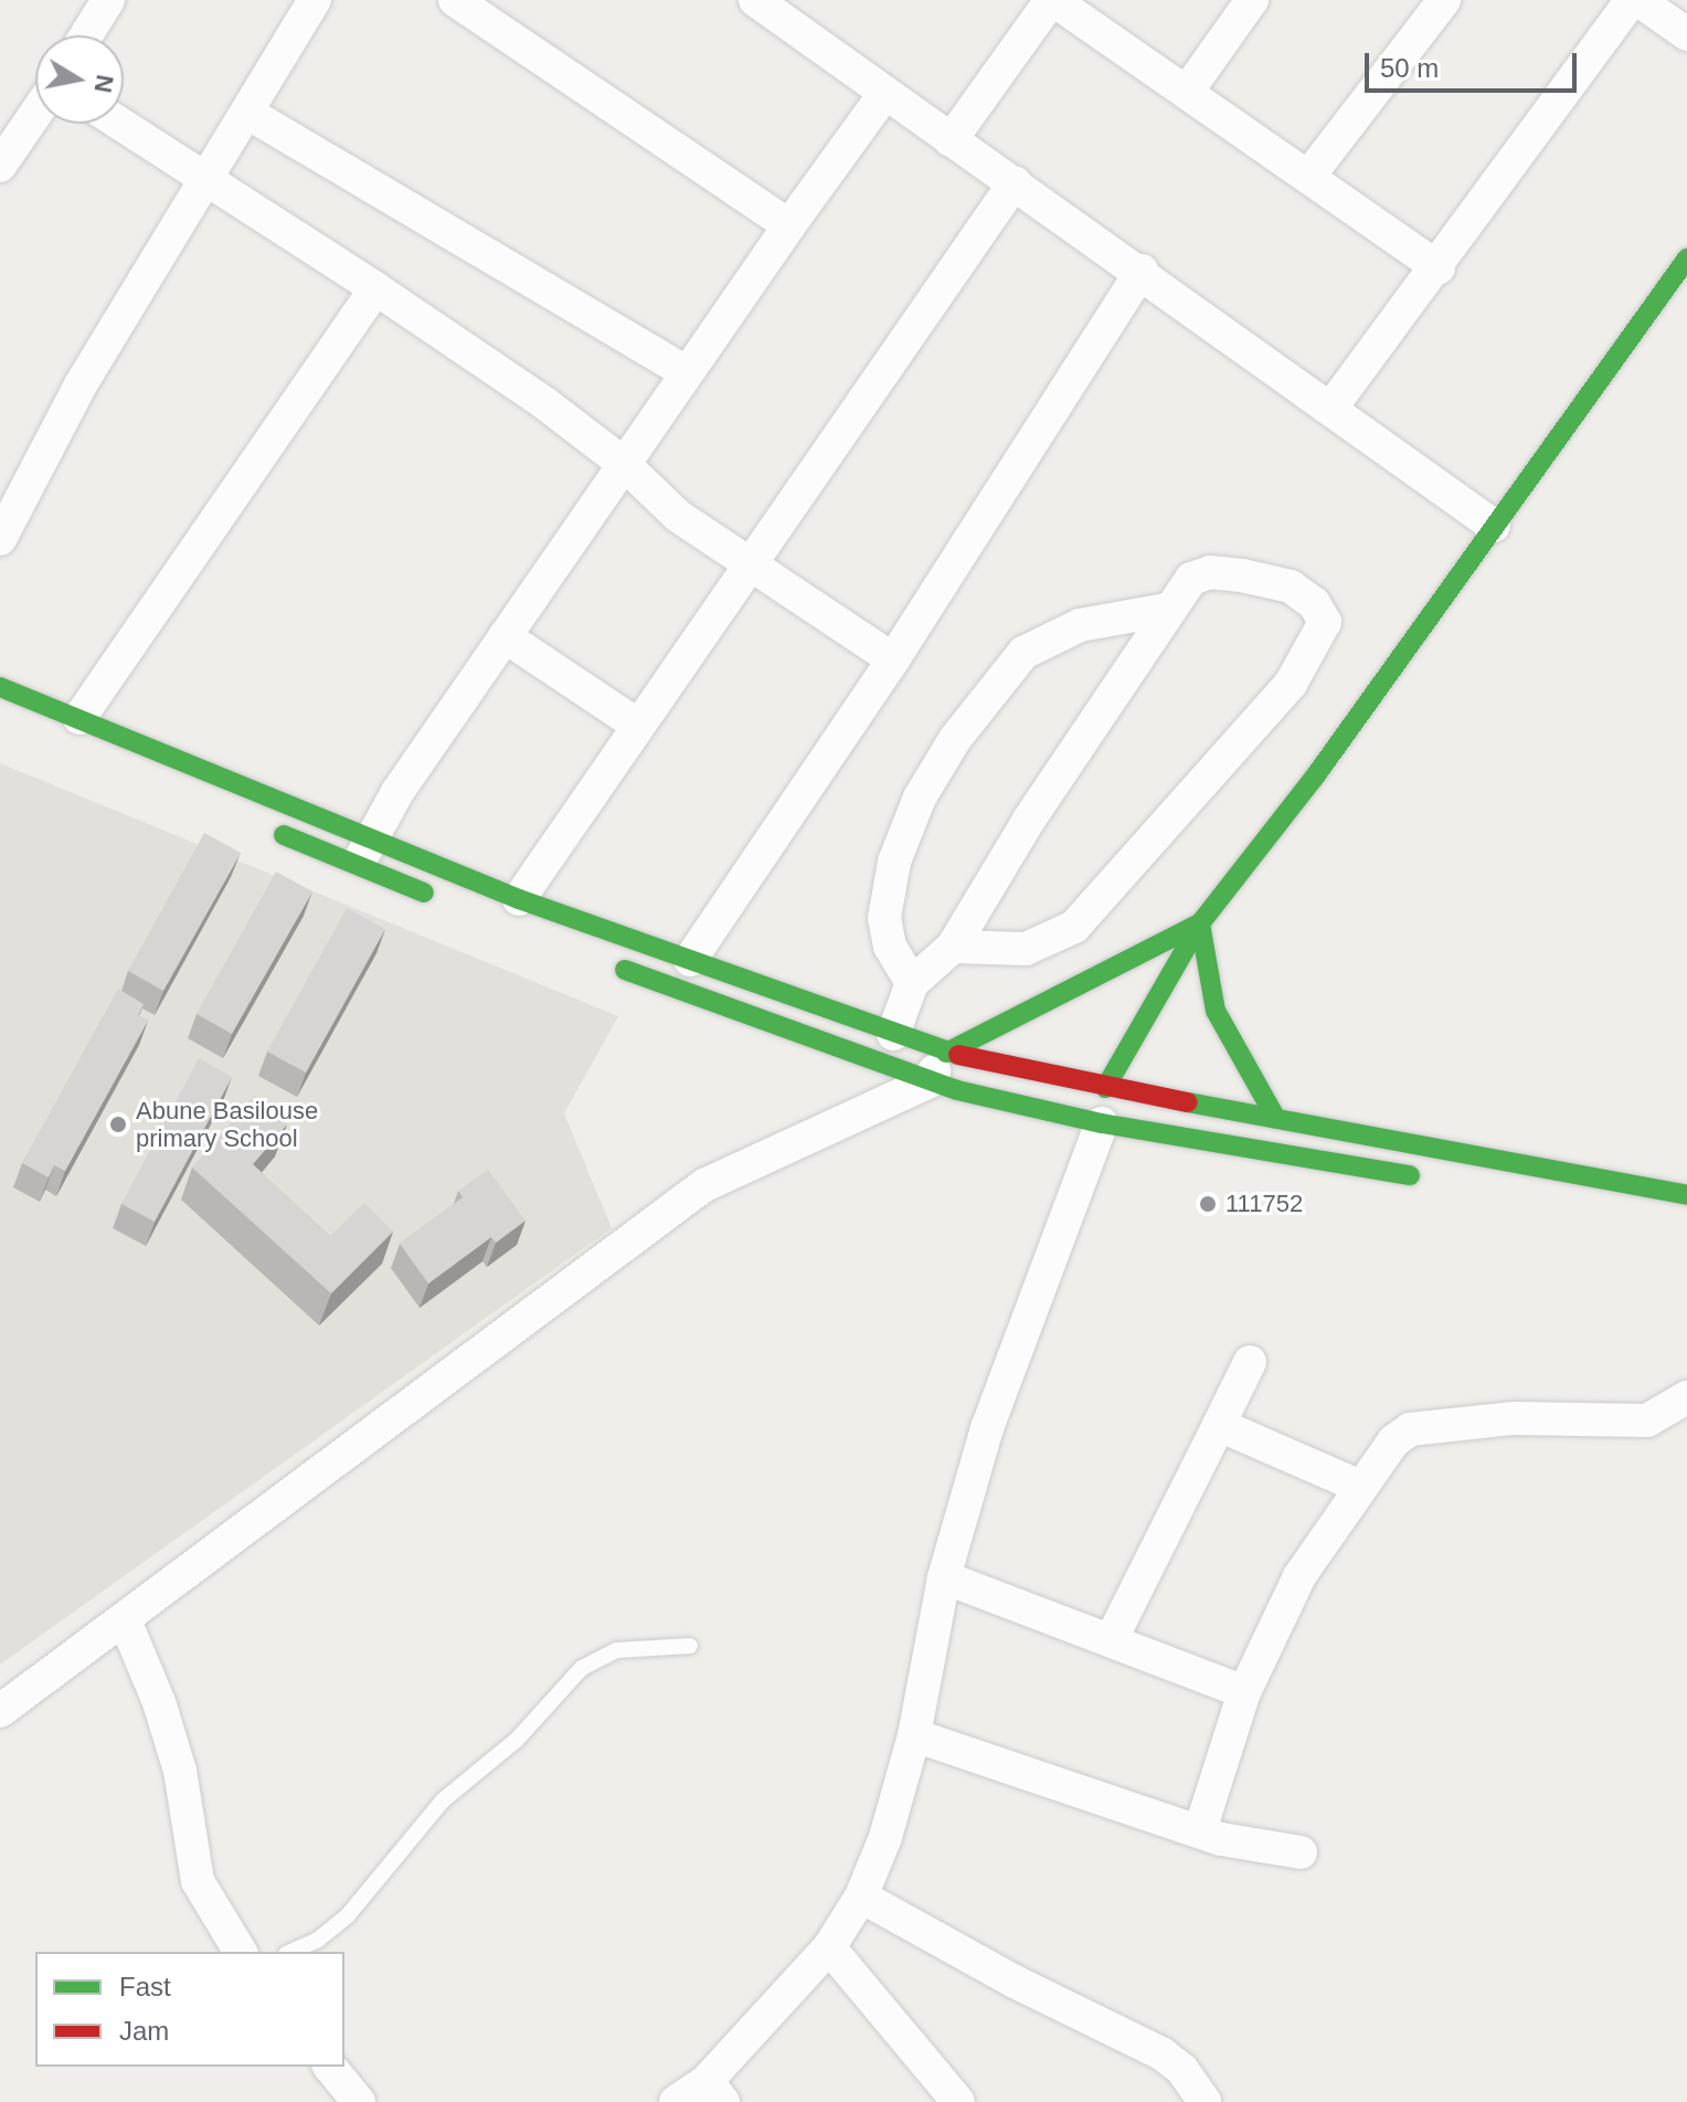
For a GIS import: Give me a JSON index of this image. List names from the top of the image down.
{
  "places": ["Abune Basilouse primary School", "111752"],
  "legend": ["Fast", "Jam"],
  "scale_bar": "50 m",
  "north": "right"
}
